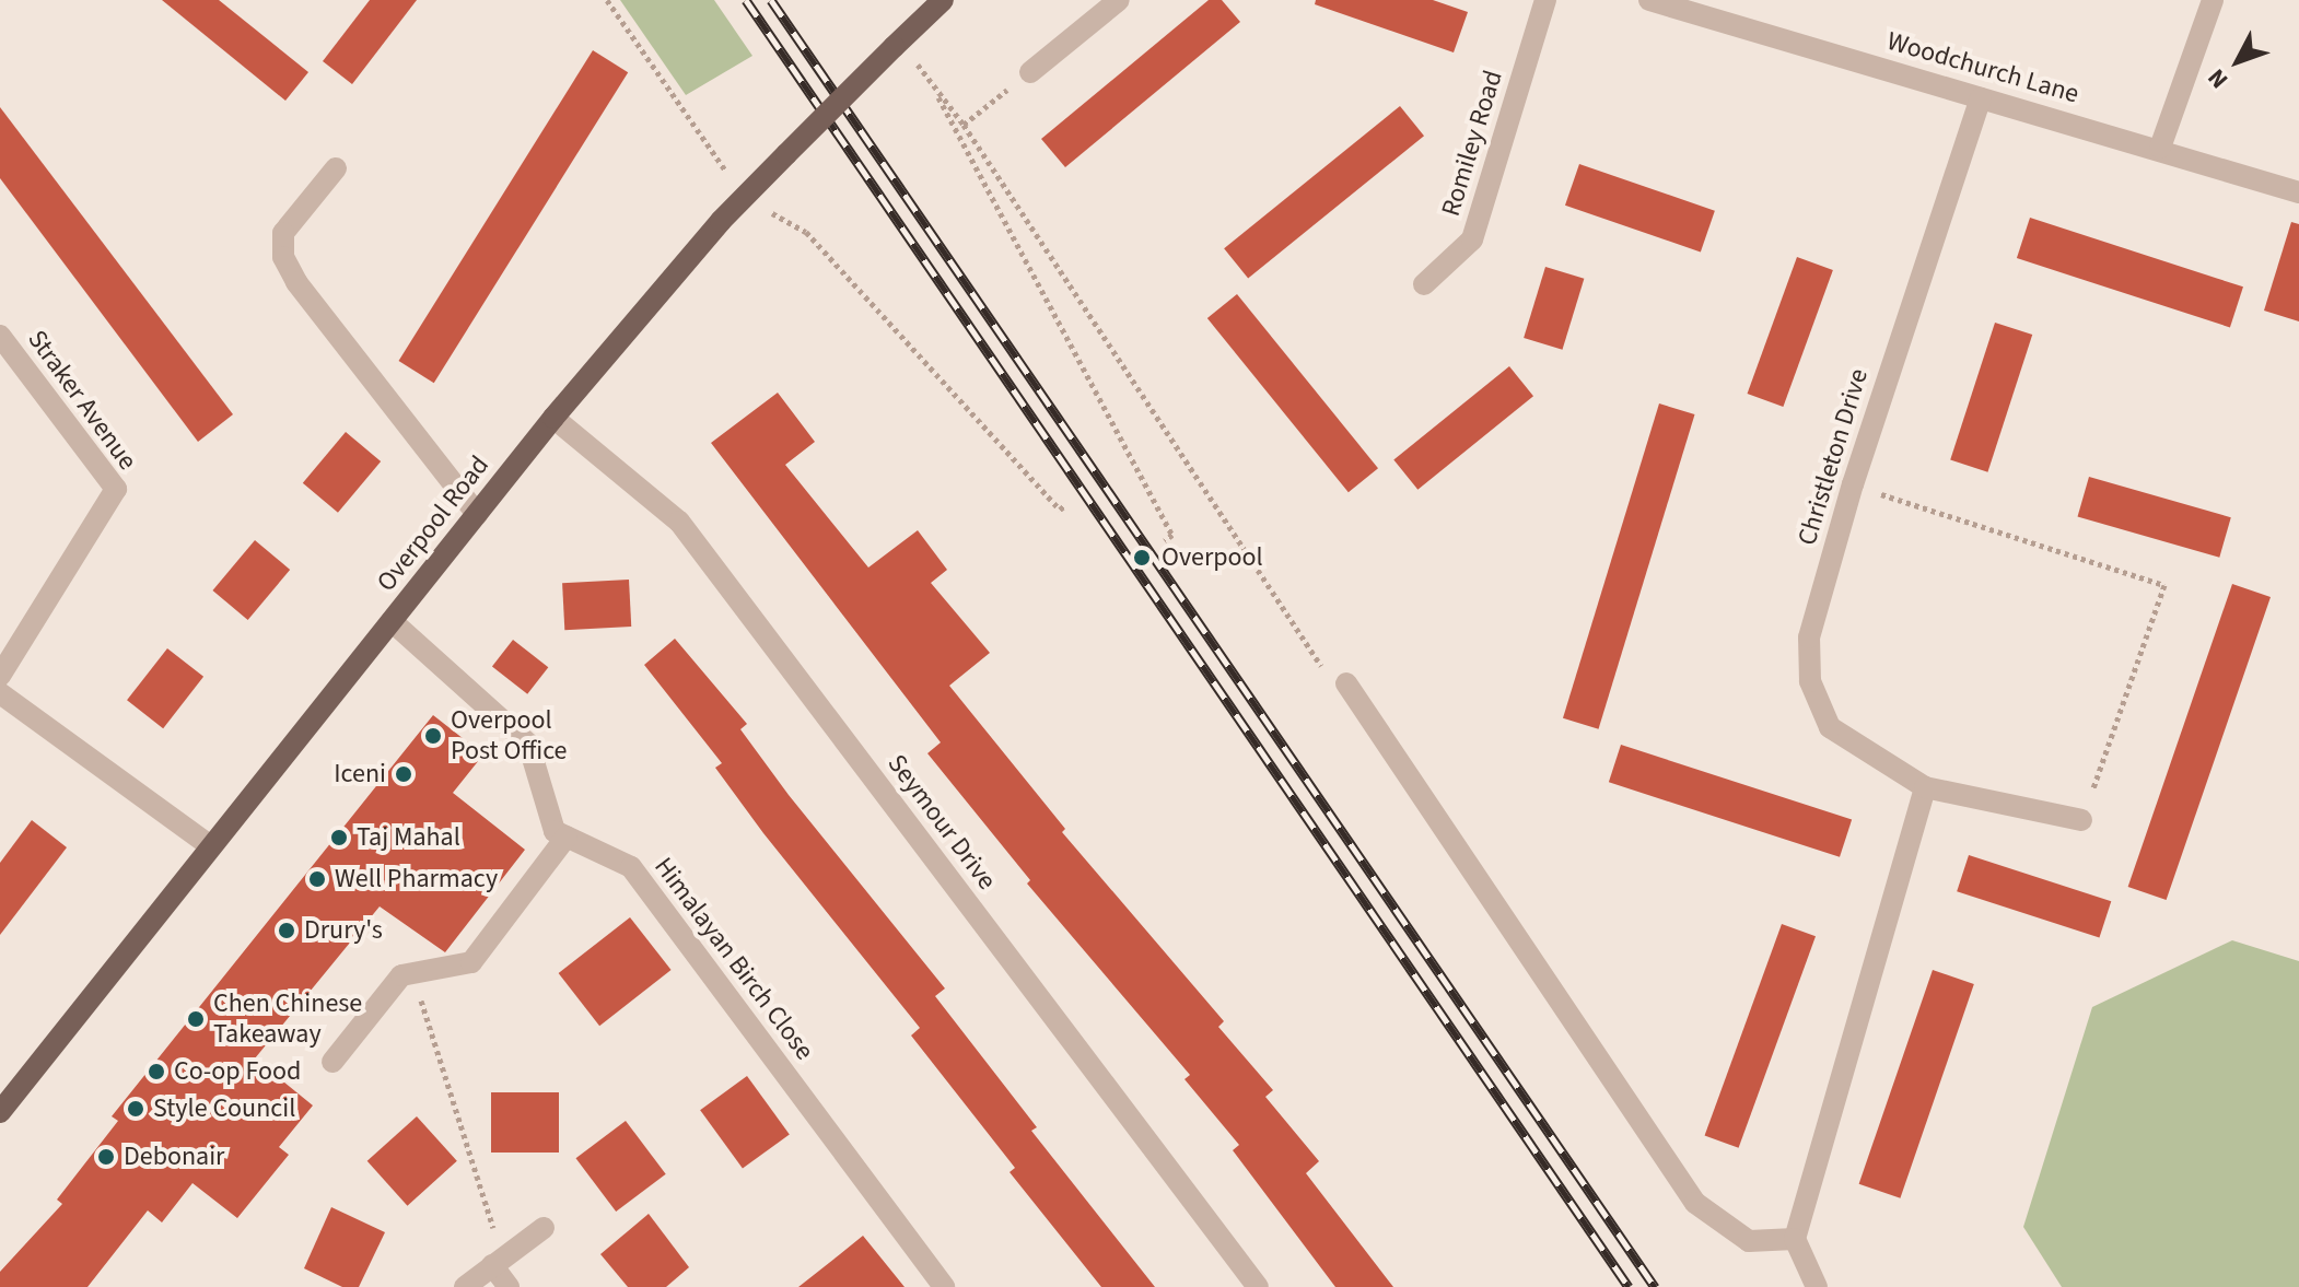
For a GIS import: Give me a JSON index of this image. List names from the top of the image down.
{
  "streets": {
    "main road": ["Overpool Road"],
    "street": [
      "Woodchurch Lane",
      "Romiley Road",
      "Straker Avenue",
      "Christleton Drive",
      "Seymour Drive",
      "Himalayan Birch Close"
    ]
  },
  "crossings": [
    ["Woodchurch Lane", "Christleton Drive"],
    ["Overpool Road", "Seymour Drive"]
  ],
  "places": [
    "Overpool",
    "Overpool Post Office",
    "Iceni",
    "Taj Mahal",
    "Well Pharmacy",
    "Drury's",
    "Chen Chinese Takeaway",
    "Co-op Food",
    "Style Council",
    "Debonair"
  ],
  "north": "bottom left"
}
